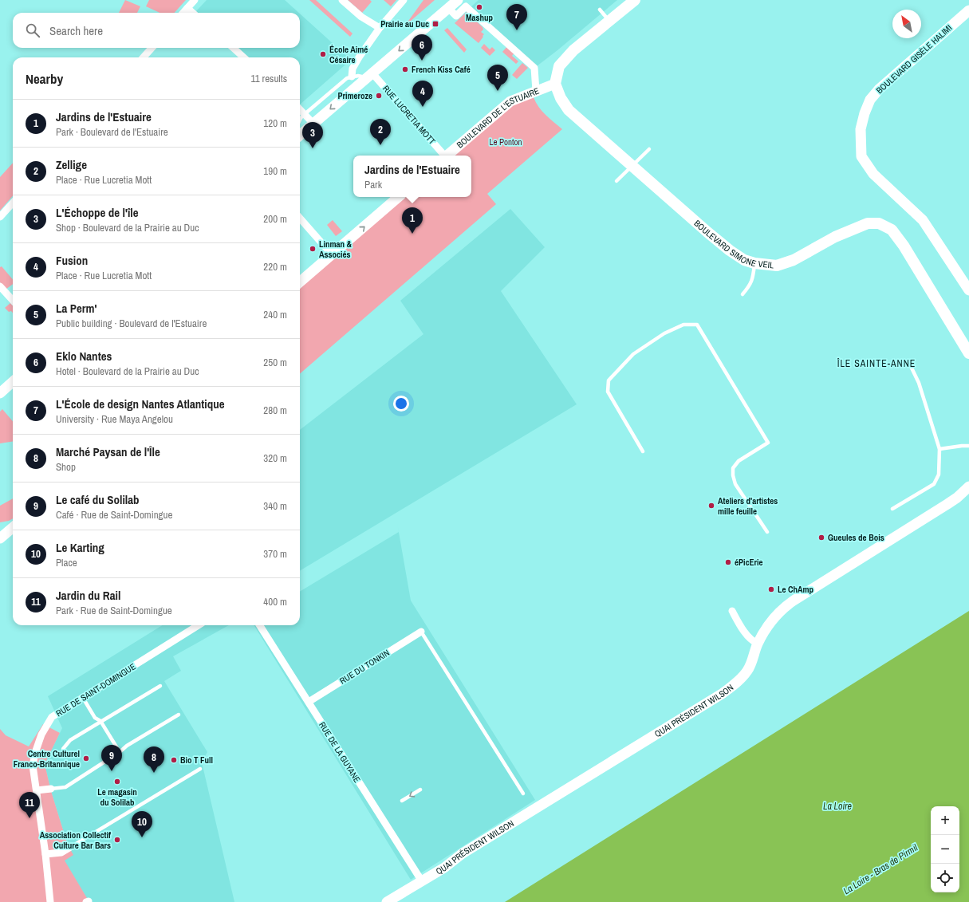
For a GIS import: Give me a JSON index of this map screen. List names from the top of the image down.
{
  "streets": {
    "main road": [
      "BOULEVARD GISÈLE HALIMI",
      "BOULEVARD DE L'ESTUAIRE",
      "BOULEVARD SIMONE VEIL",
      "QUAI PRÉSIDENT WILSON"
    ],
    "street": [
      "RUE LUCRETIA MOTT",
      "RUE DU TONKIN",
      "RUE DE SAINT-DOMINGUE",
      "RUE DE LA GUYANE"
    ]
  },
  "crossings": [
    ["BOULEVARD DE L'ESTUAIRE", "BOULEVARD SIMONE VEIL"],
    ["RUE DU TONKIN", "RUE DE LA GUYANE"],
    ["QUAI PRÉSIDENT WILSON", "RUE DE LA GUYANE"]
  ],
  "districts": ["ÎLE SAINTE-ANNE"],
  "water": ["La Loire", "La Loire - Bras de Pirmil"],
  "parks": ["Le Ponton"],
  "places": {
    "other": [
      "Mashup",
      "École Aimé Césaire",
      "French Kiss Café",
      "Primeroze",
      "Linman & Associés",
      "Ateliers d'artistes mille feuille",
      "Gueules de Bois",
      "éPicErie",
      "Le ChAmp",
      "Centre Culturel Franco-Britannique",
      "Bio T Full",
      "Le magasin du Solilab",
      "Association Collectif Culture Bar Bars"
    ],
    "transit": ["Prairie au Duc"]
  },
  "north": "top left",
  "page": {
    "pins": [
      "7",
      "6",
      "5",
      "4",
      "2",
      "3",
      "1",
      "9",
      "8",
      "11",
      "10"
    ],
    "search": "Search here",
    "heading": ["Nearby", "11 results"],
    "list": [
      {
        "mark": "1",
        "name": "Jardins de l'Estuaire",
        "note": "Park · Boulevard de l'Estuaire",
        "value": "120 m"
      },
      {
        "mark": "2",
        "name": "Zellige",
        "note": "Place · Rue Lucretia Mott",
        "value": "190 m"
      },
      {
        "mark": "3",
        "name": "L'Échoppe de l'île",
        "note": "Shop · Boulevard de la Prairie au Duc",
        "value": "200 m"
      },
      {
        "mark": "4",
        "name": "Fusion",
        "note": "Place · Rue Lucretia Mott",
        "value": "220 m"
      },
      {
        "mark": "5",
        "name": "La Perm'",
        "note": "Public building · Boulevard de l'Estuaire",
        "value": "240 m"
      },
      {
        "mark": "6",
        "name": "Eklo Nantes",
        "note": "Hotel · Boulevard de la Prairie au Duc",
        "value": "250 m"
      },
      {
        "mark": "7",
        "name": "L'École de design Nantes Atlantique",
        "note": "University · Rue Maya Angelou",
        "value": "280 m"
      },
      {
        "mark": "8",
        "name": "Marché Paysan de l'Île",
        "note": "Shop",
        "value": "320 m"
      },
      {
        "mark": "9",
        "name": "Le café du Solilab",
        "note": "Café · Rue de Saint-Domingue",
        "value": "340 m"
      },
      {
        "mark": "10",
        "name": "Le Karting",
        "note": "Place",
        "value": "370 m"
      },
      {
        "mark": "11",
        "name": "Jardin du Rail",
        "note": "Park · Rue de Saint-Domingue",
        "value": "400 m"
      }
    ],
    "popup": ["Jardins de l'Estuaire", "Park"],
    "map_buttons": ["+", "−"]
  }
}
